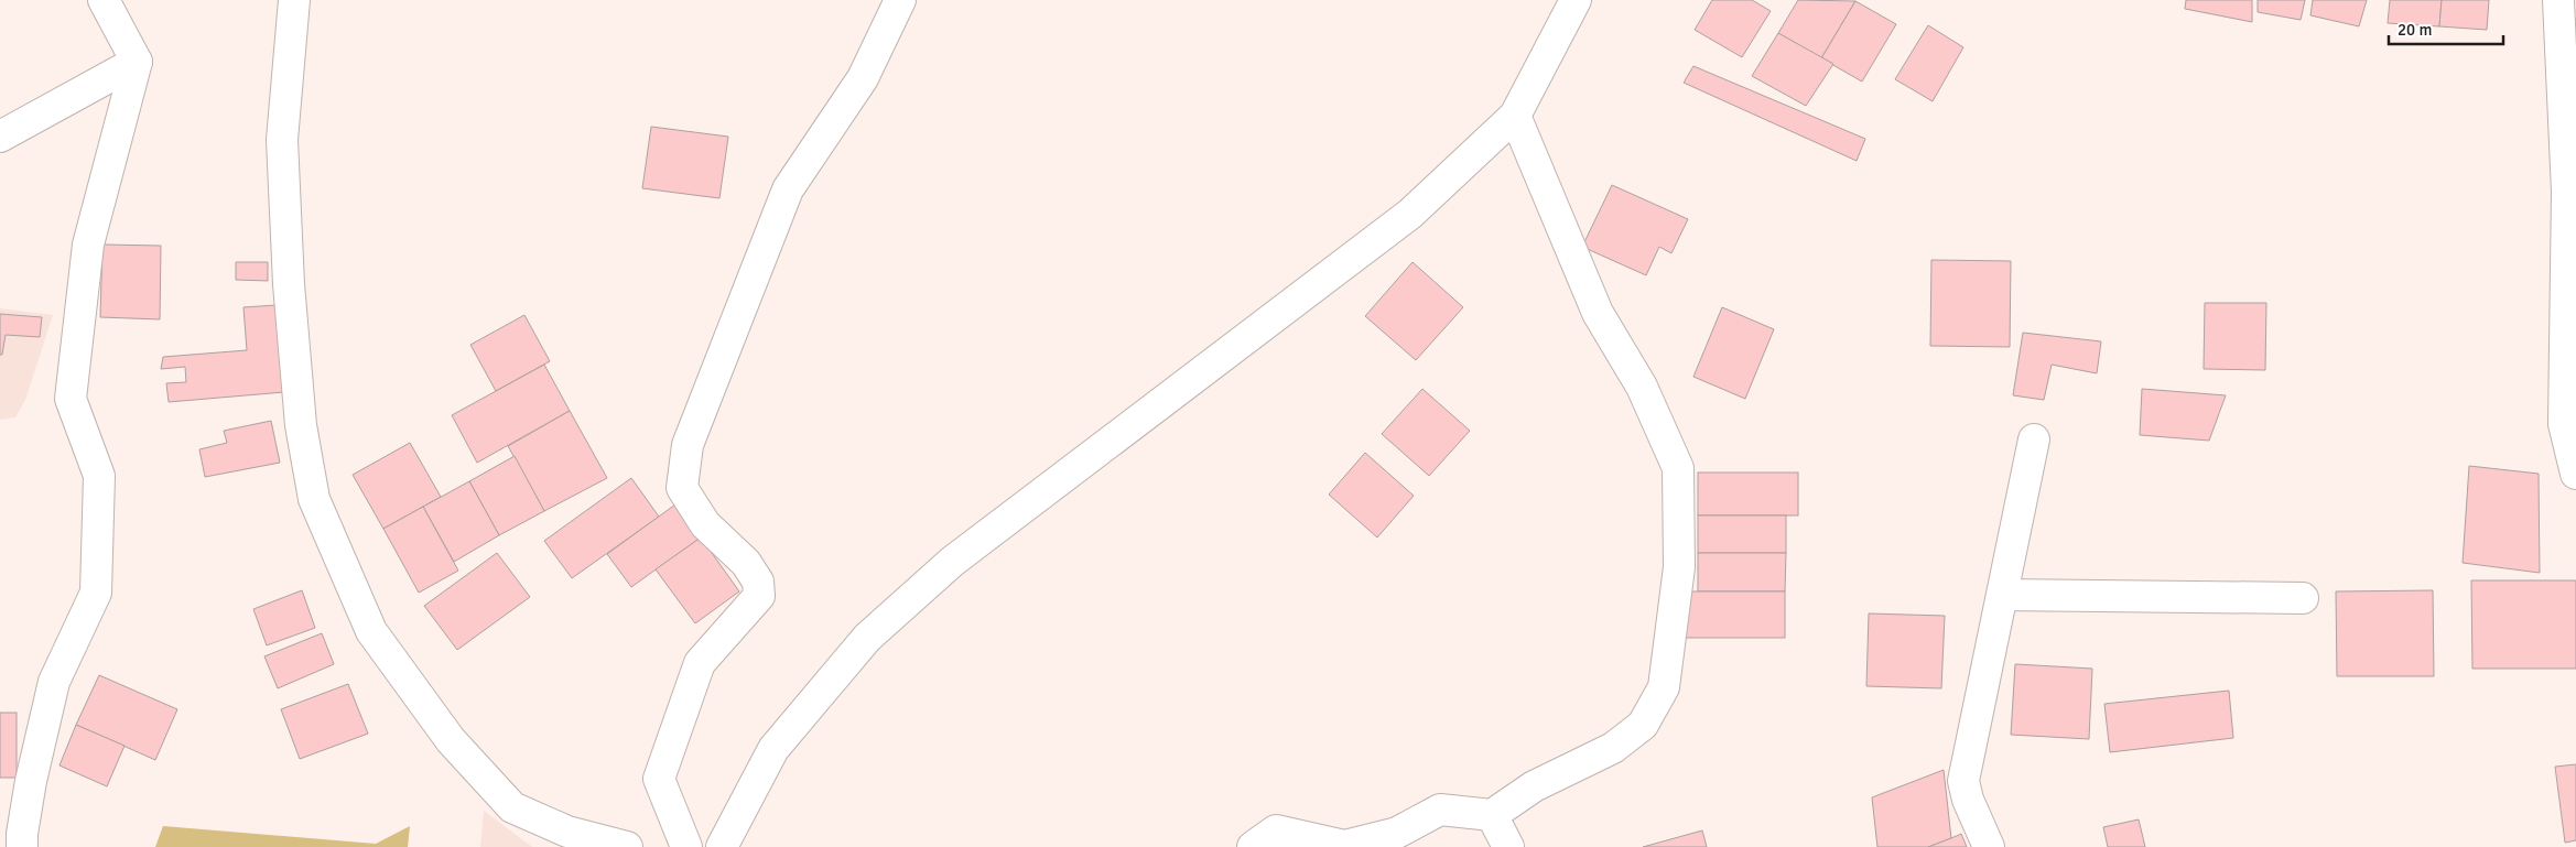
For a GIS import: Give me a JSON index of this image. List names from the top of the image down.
{
  "scale_bar": "20 m"
}
